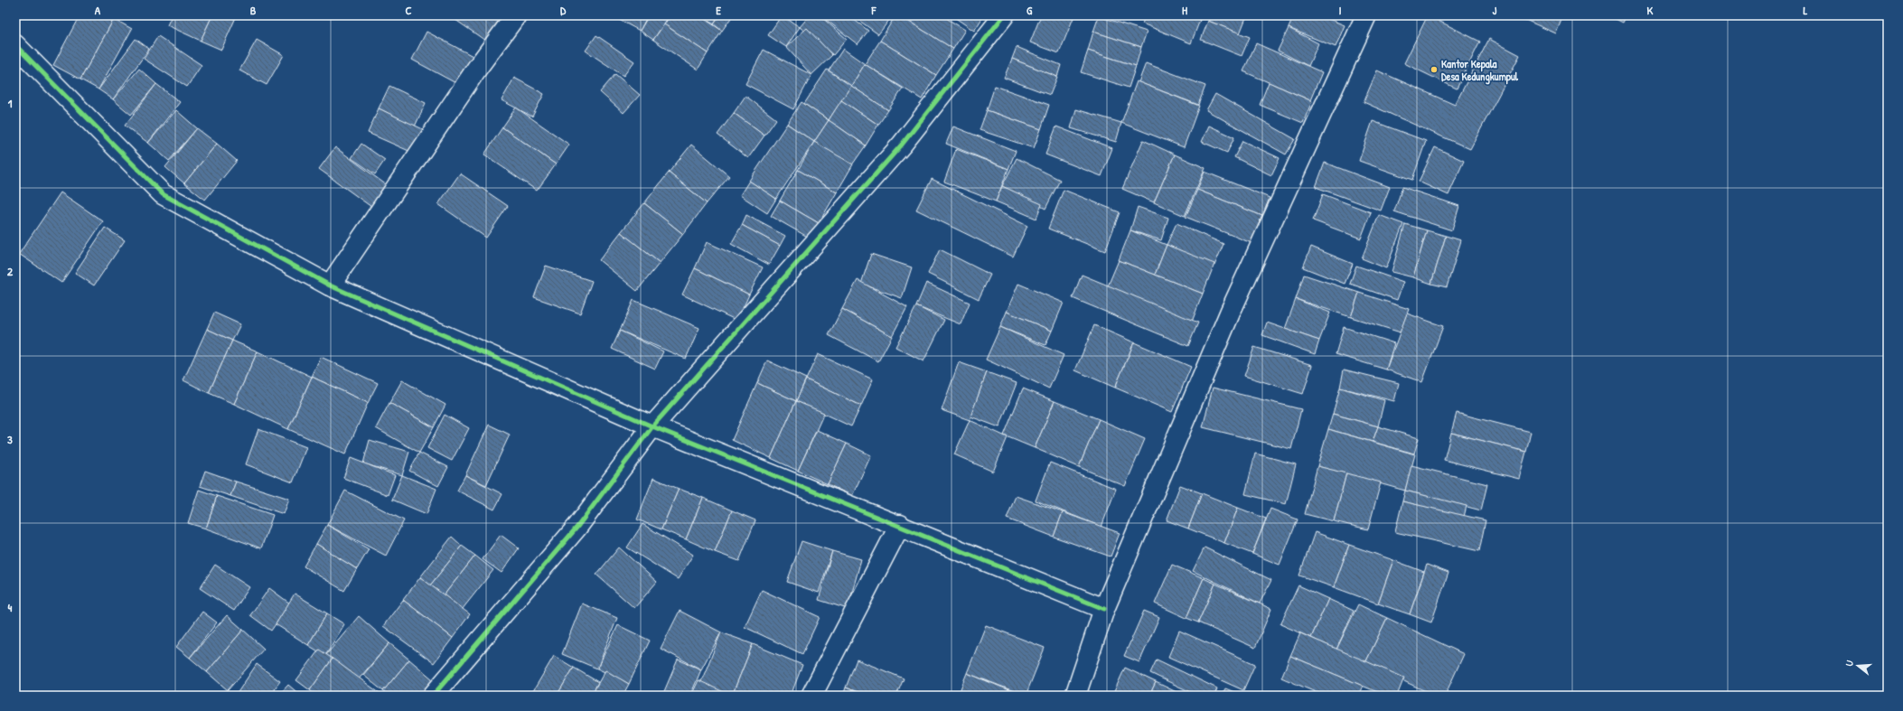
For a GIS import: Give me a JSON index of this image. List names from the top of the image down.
{
  "places": ["Kantor Kepala Desa Kedungkumpul"],
  "north": "left",
  "grid": {
    "columns": [
      "A",
      "B",
      "C",
      "D",
      "E",
      "F",
      "G",
      "H",
      "I",
      "J",
      "K",
      "L"
    ],
    "rows": [
      "1",
      "2",
      "3",
      "4"
    ]
  }
}
